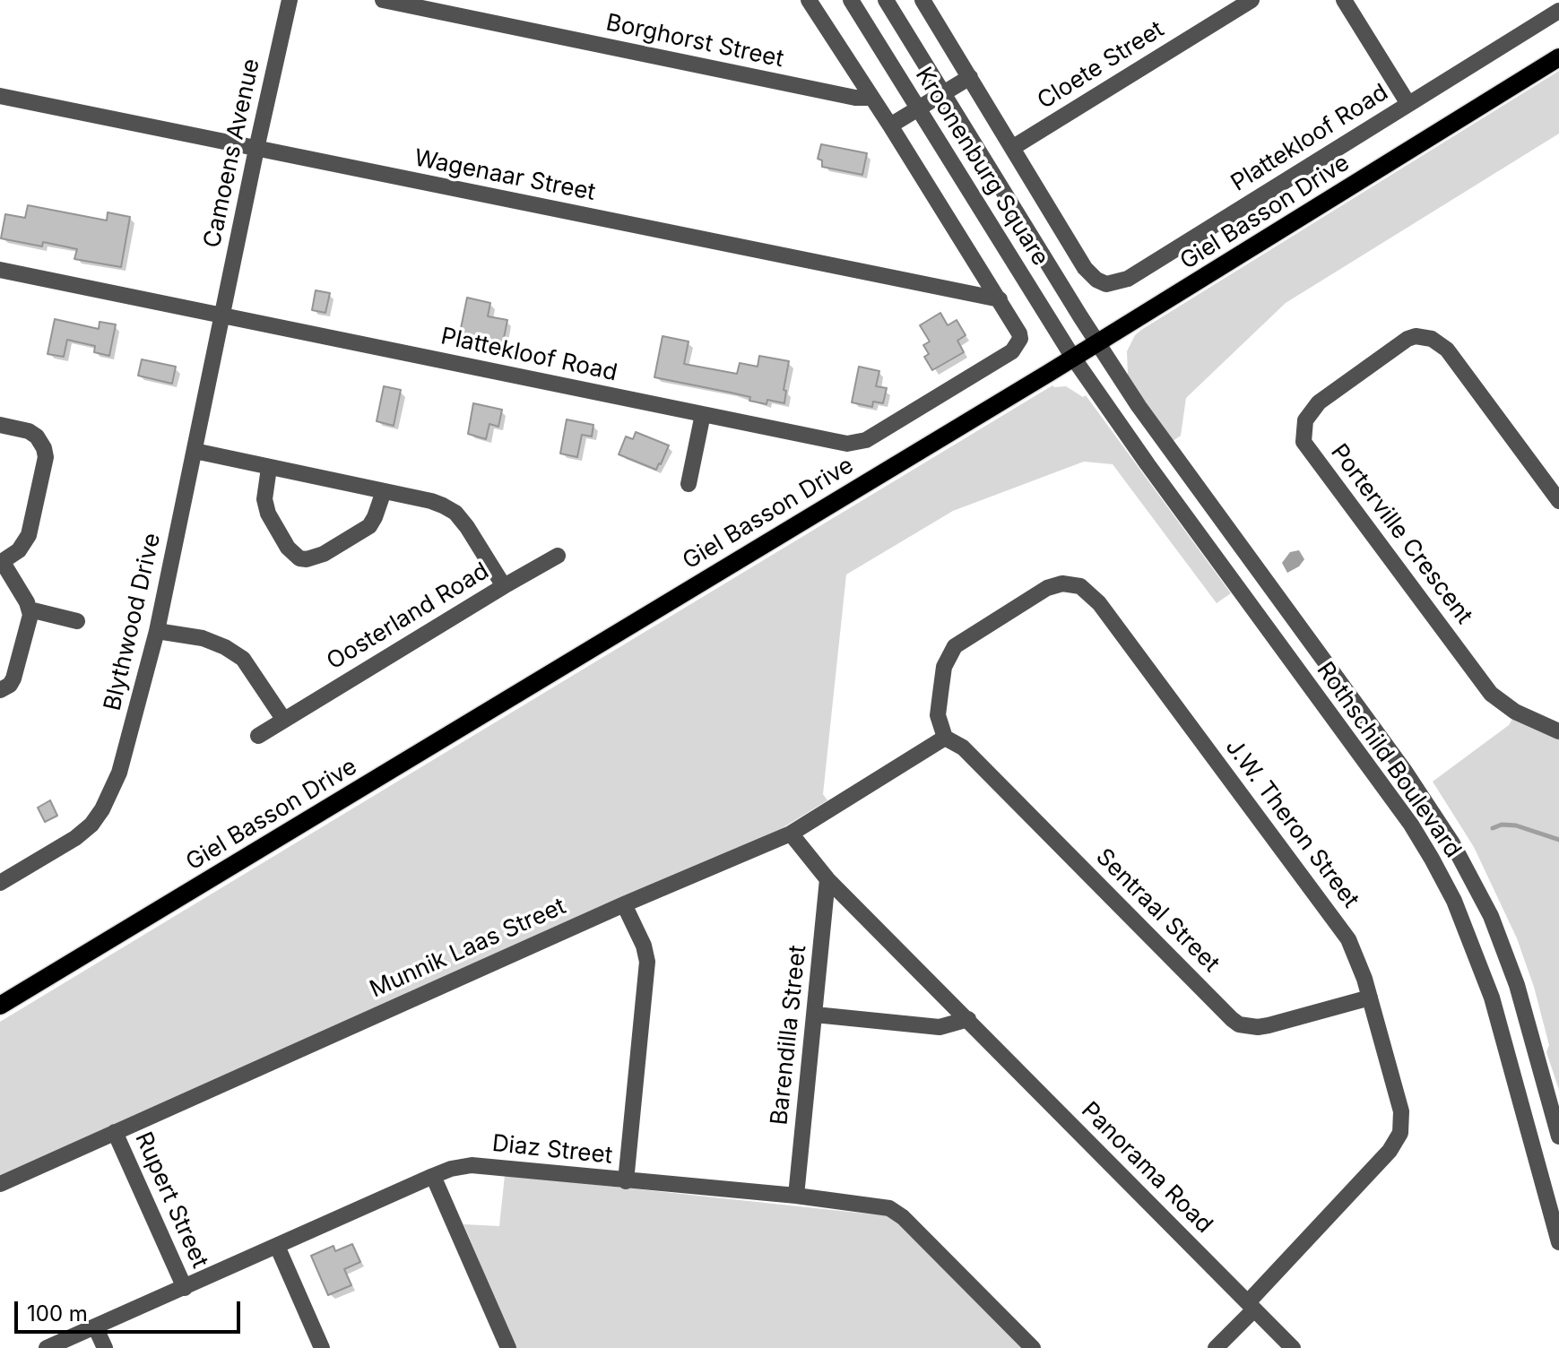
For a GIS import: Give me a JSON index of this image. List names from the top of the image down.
{
  "streets": {
    "main road": ["Giel Basson Drive"],
    "street": [
      "Borghorst Street",
      "Cloete Street",
      "Plattekloof Road",
      "Camoens Avenue",
      "Kroonenburg Square",
      "Wagenaar Street",
      "Porterville Crescent",
      "Oosterland Road",
      "Blythwood Drive",
      "Rothschild Boulevard",
      "J.W. Theron Street",
      "Sentraal Street",
      "Munnik Laas Street",
      "Barendilla Street",
      "Diaz Street",
      "Panorama Road",
      "Rupert Street"
    ]
  },
  "crossings": [
    ["Cloete Street", "Kroonenburg Square"],
    ["Plattekloof Road", "Camoens Avenue"],
    ["Plattekloof Road", "Kroonenburg Square"],
    ["Plattekloof Road", "Wagenaar Street"],
    ["Plattekloof Road", "Blythwood Drive"],
    ["Camoens Avenue", "Wagenaar Street"],
    ["Camoens Avenue", "Blythwood Drive"],
    ["Kroonenburg Square", "Giel Basson Drive"],
    ["Kroonenburg Square", "Rothschild Boulevard"],
    ["Giel Basson Drive", "Rothschild Boulevard"],
    ["J.W. Theron Street", "Sentraal Street"],
    ["J.W. Theron Street", "Munnik Laas Street"],
    ["J.W. Theron Street", "Panorama Road"],
    ["Sentraal Street", "Munnik Laas Street"],
    ["Munnik Laas Street", "Panorama Road"],
    ["Munnik Laas Street", "Rupert Street"],
    ["Barendilla Street", "Diaz Street"],
    ["Barendilla Street", "Panorama Road"],
    ["Diaz Street", "Rupert Street"]
  ],
  "scale_bar": "100 m"
}
